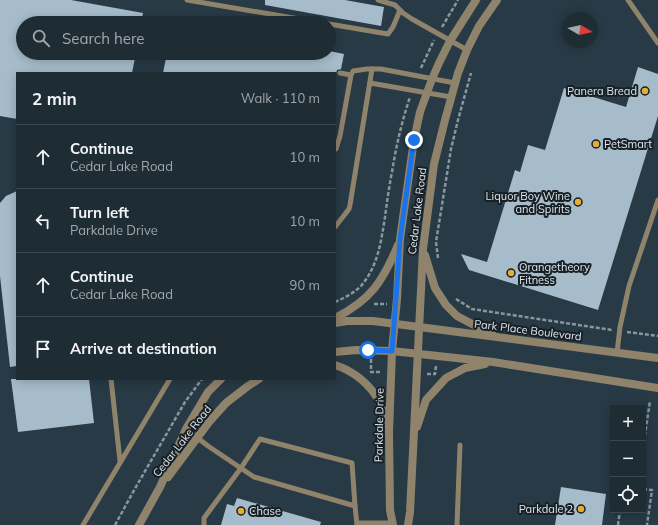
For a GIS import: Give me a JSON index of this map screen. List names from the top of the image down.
{
  "streets": {
    "street": ["Cedar Lake Road", "Park Place Boulevard", "Parkdale Drive"]
  },
  "crossings": [
    ["Cedar Lake Road", "Park Place Boulevard"],
    ["Cedar Lake Road", "Parkdale Drive"],
    ["Park Place Boulevard", "Parkdale Drive"]
  ],
  "places": [
    "Panera Bread",
    "PetSmart",
    "Liquor Boy Wine and Spirits",
    "Orangetheory Fitness",
    "Parkdale 2",
    "Chase"
  ],
  "north": "right",
  "page": {
    "search": "Search here",
    "heading": ["2 min", "Walk · 110 m"],
    "list": [
      ["Continue", "Cedar Lake Road", "10 m"],
      ["Turn left", "Parkdale Drive", "10 m"],
      ["Continue", "Cedar Lake Road", "90 m"],
      "Arrive at destination"
    ],
    "map_buttons": ["+", "−"]
  }
}
